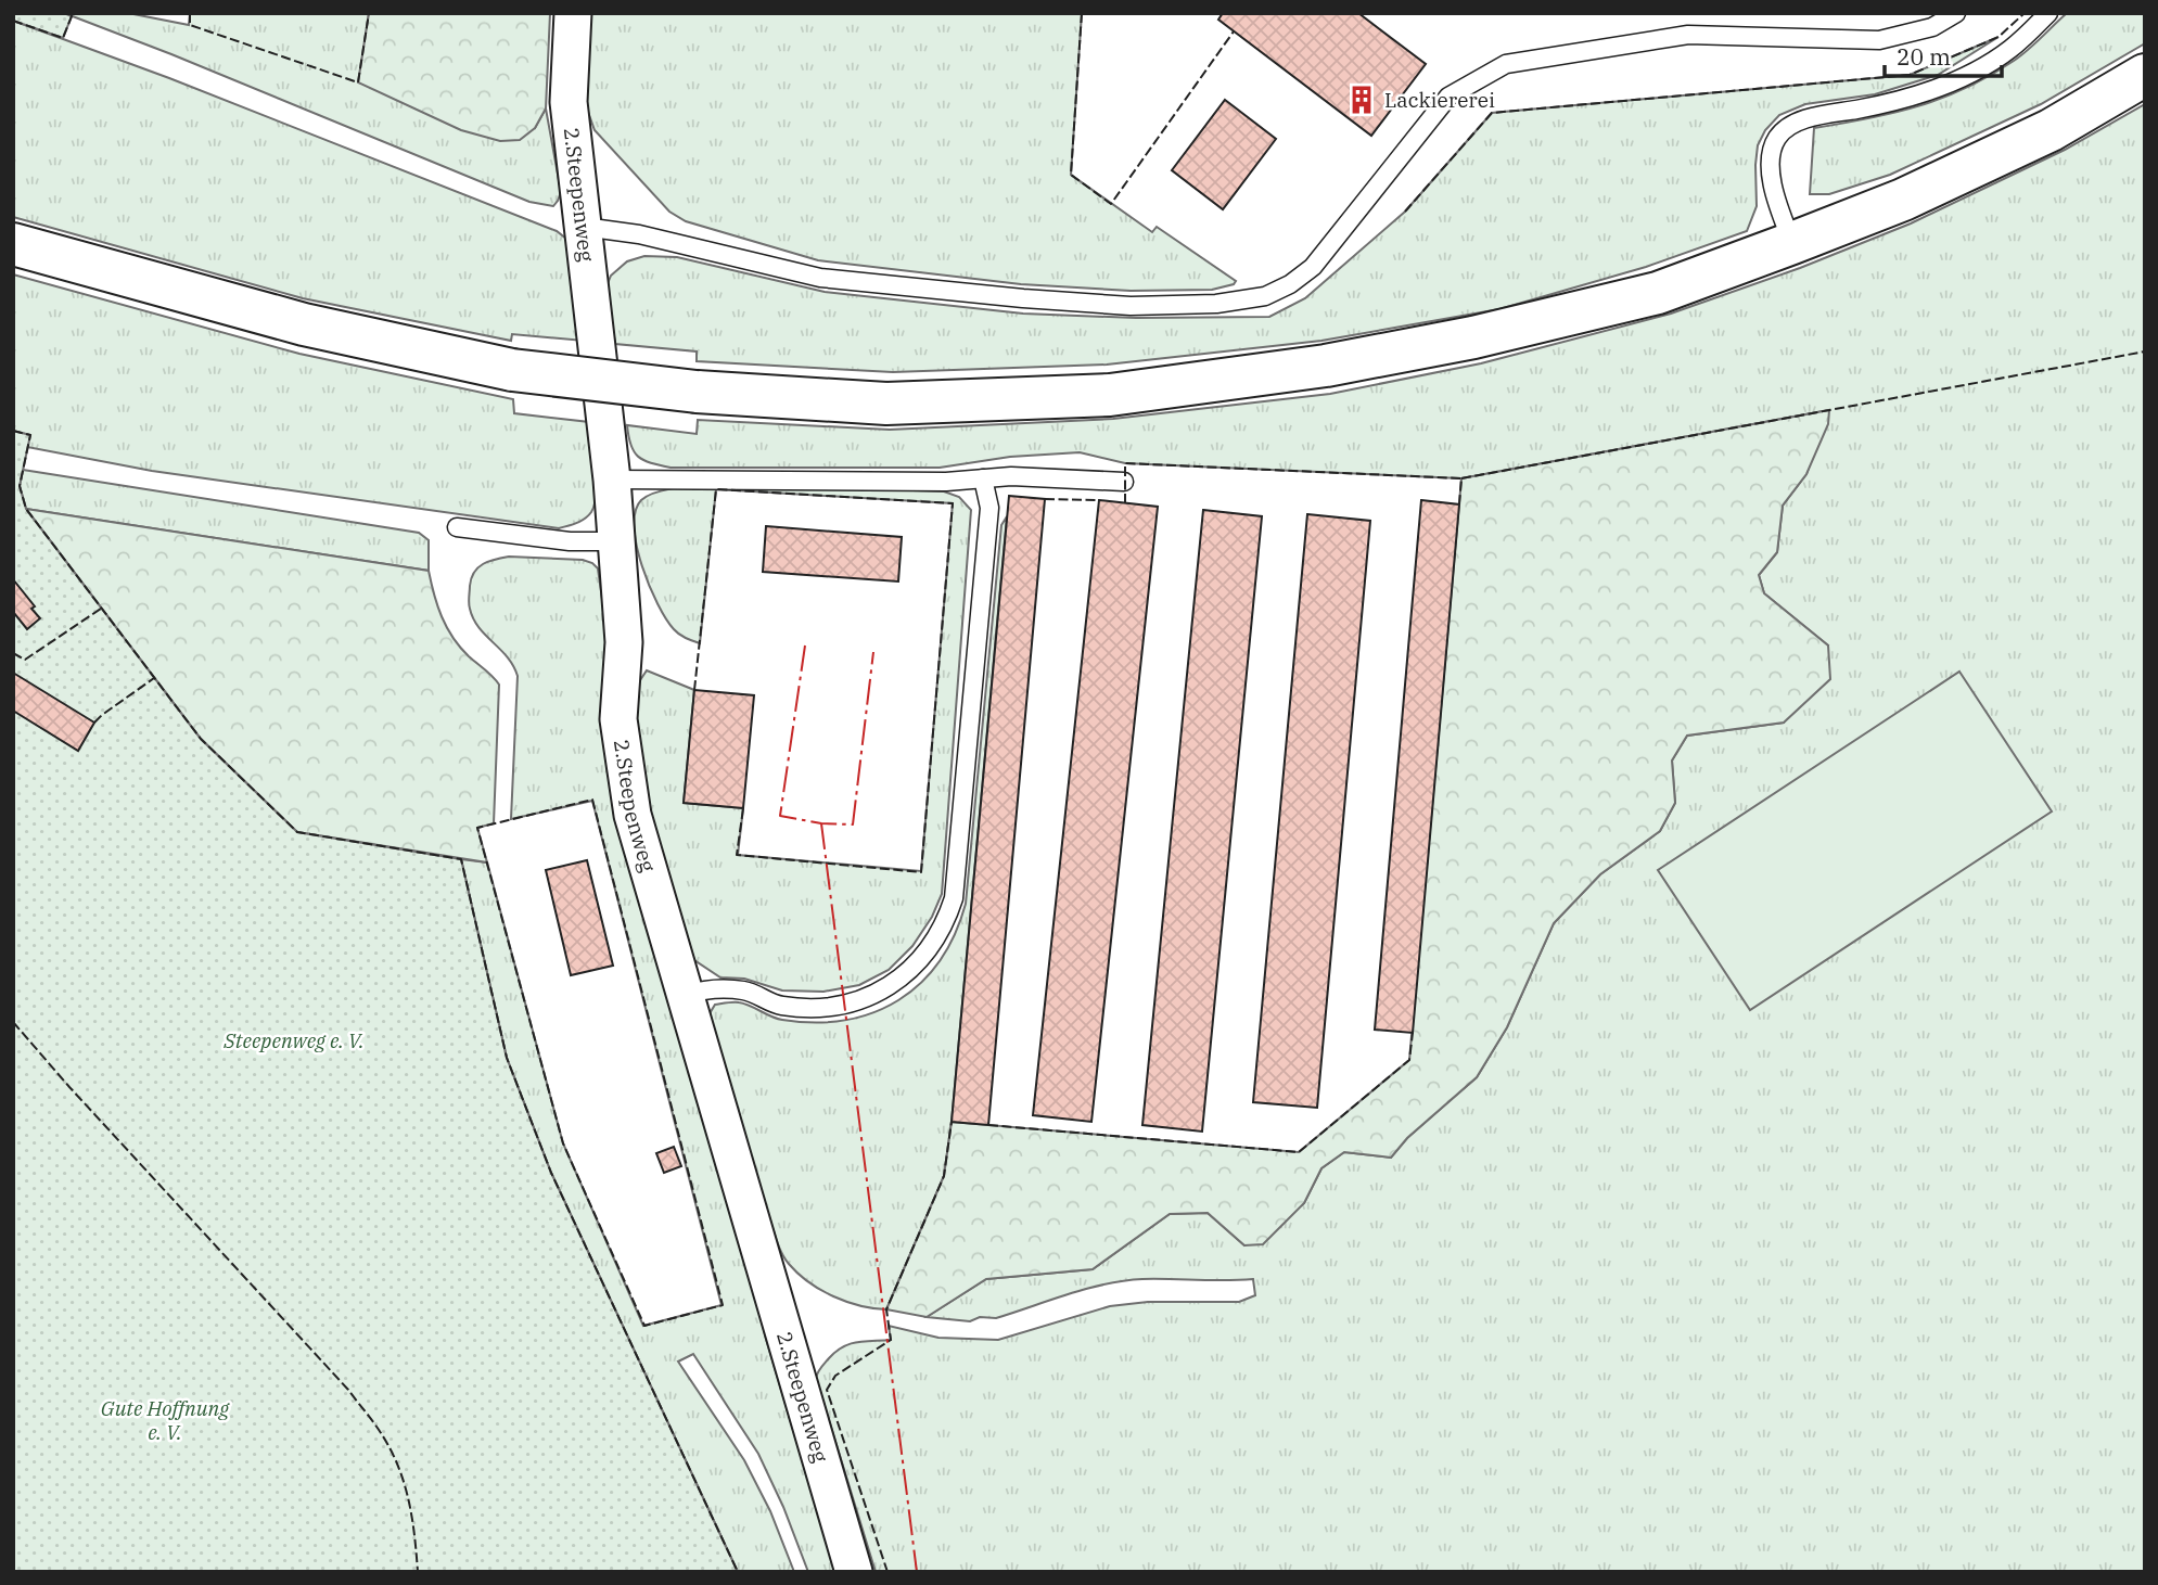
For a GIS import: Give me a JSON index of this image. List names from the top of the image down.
{
  "streets": {
    "street": ["2.Steepenweg"]
  },
  "parks": ["Steepenweg e. V.", "Gute Hoffnung e. V."],
  "places": {
    "building": ["Lackiererei"]
  },
  "scale_bar": "20 m"
}
